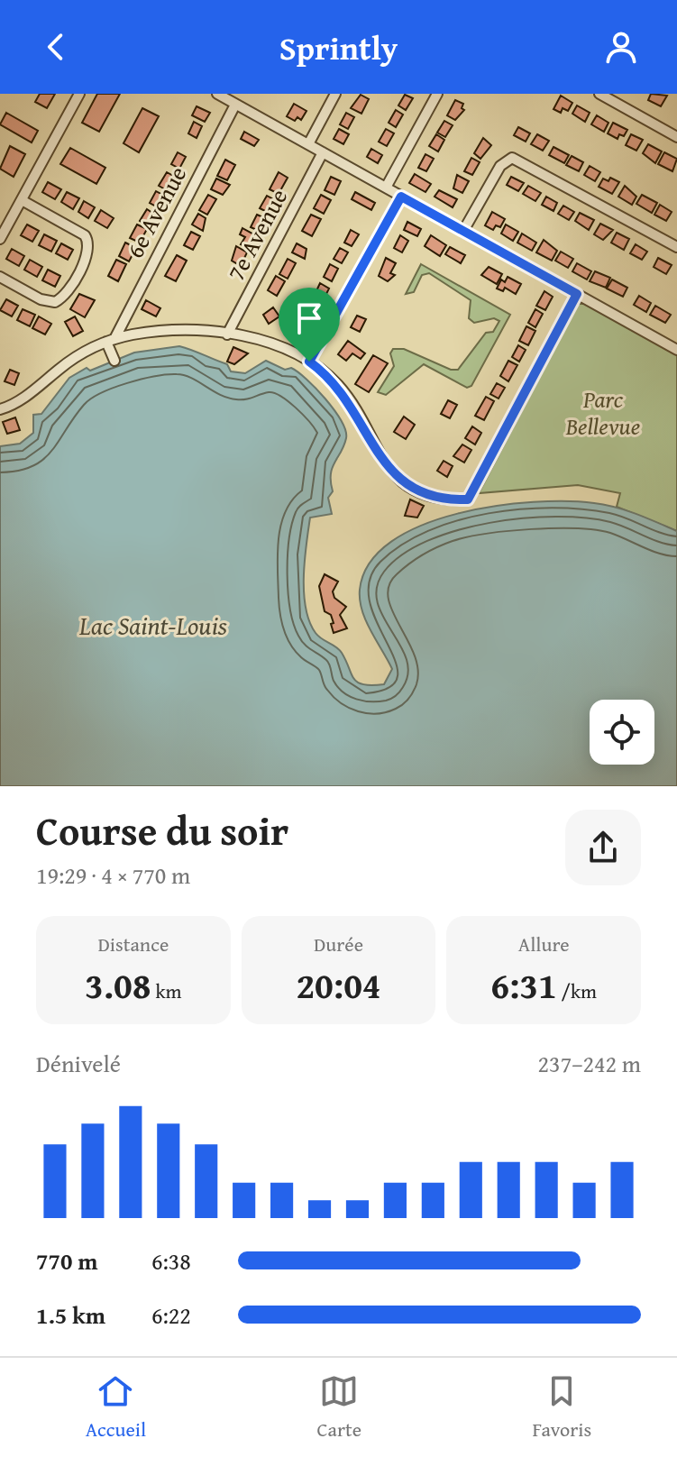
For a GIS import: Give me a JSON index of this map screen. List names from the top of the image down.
{
  "streets": {
    "street": ["6e Avenue", "7e Avenue"]
  },
  "water": ["Lac Saint-Louis"],
  "parks": ["Parc Bellevue"],
  "page": {
    "header": "Sprintly",
    "heading": ["Course du soir", "19:29 · 4 × 770 m"],
    "stats": [
      ["Distance", "3.08 km"],
      ["Durée", "20:04"],
      ["Allure", "6:31 /km"]
    ],
    "chart": ["Dénivelé", "237–242 m"],
    "list": [
      {
        "name": "770 m",
        "note": "6:38"
      },
      {
        "name": "1.5 km",
        "note": "6:22"
      }
    ],
    "tabs": ["Accueil", "Carte", "Favoris"]
  }
}
